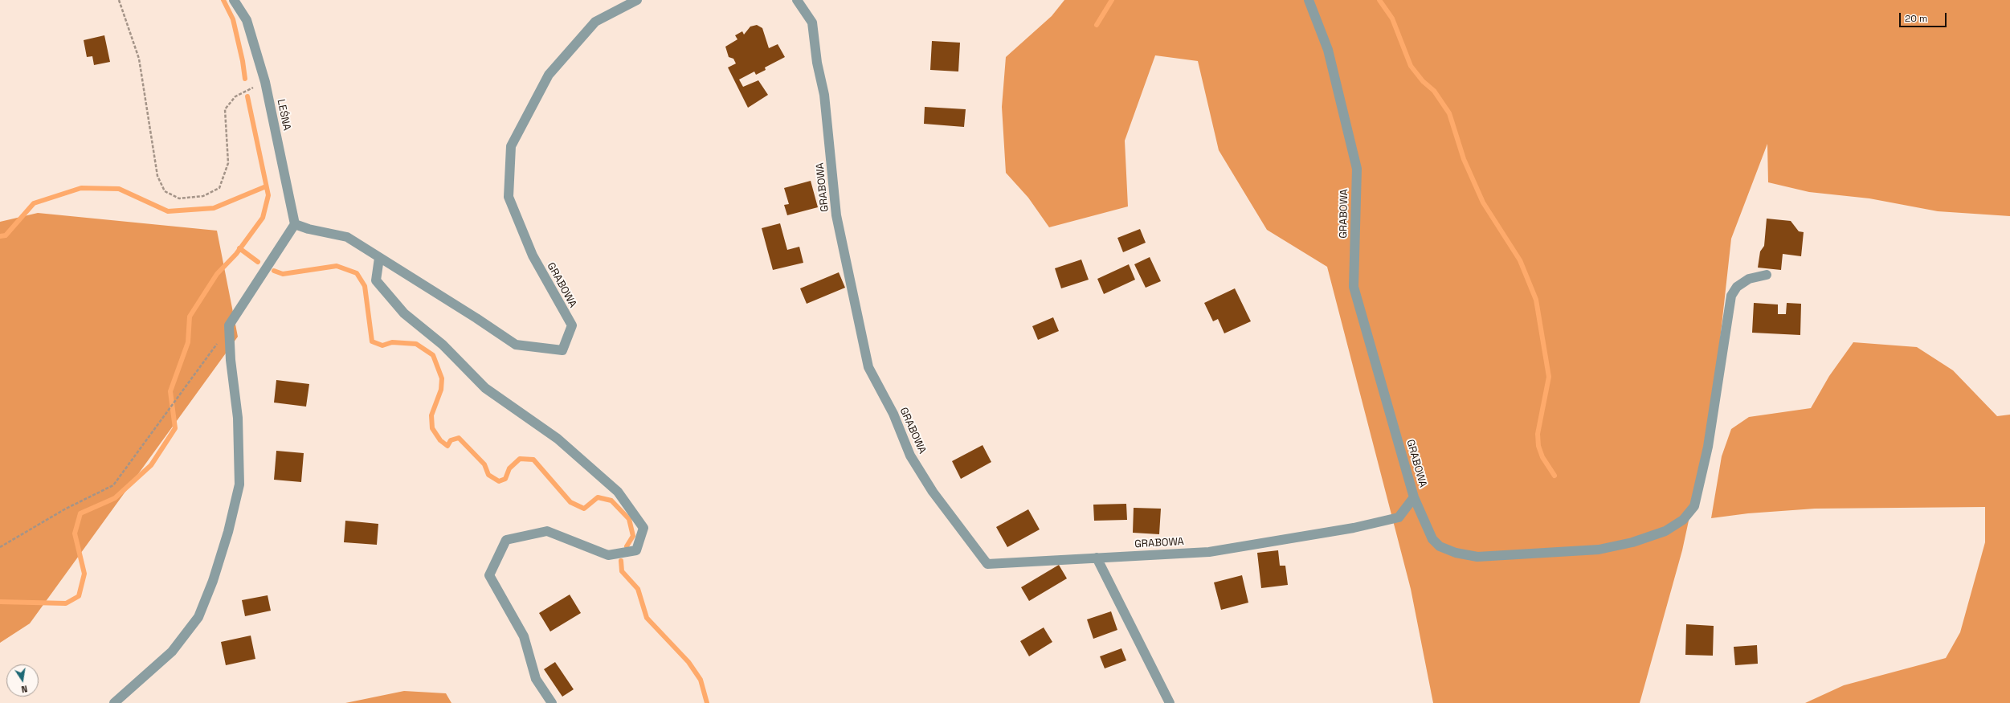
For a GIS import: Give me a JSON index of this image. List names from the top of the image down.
{
  "streets": {
    "street": ["LEŚNA", "GRABOWA"]
  },
  "crossings": [
    ["LEŚNA", "GRABOWA"]
  ],
  "scale_bar": "20 m",
  "north": "bottom"
}
